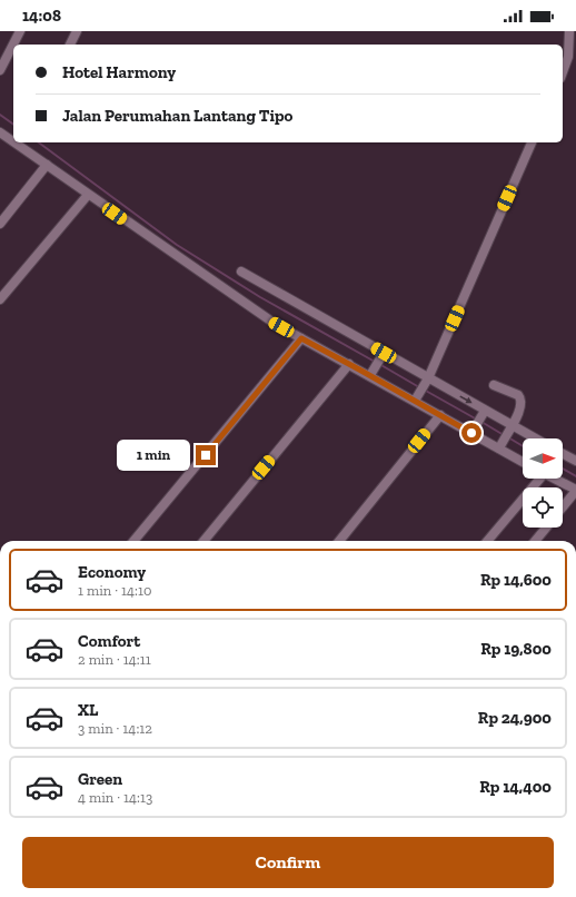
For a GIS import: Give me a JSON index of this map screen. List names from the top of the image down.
{
  "north": "right",
  "page": {
    "status": "14:08",
    "banner": ["Hotel Harmony", "Jalan Perumahan Lantang Tipo"],
    "bubble": "1 min",
    "list": [
      {
        "name": "Economy",
        "note": "1 min · 14:10",
        "value": "Rp 14,600"
      },
      {
        "name": "Comfort",
        "note": "2 min · 14:11",
        "value": "Rp 19,800"
      },
      {
        "name": "XL",
        "note": "3 min · 14:12",
        "value": "Rp 24,900"
      },
      {
        "name": "Green",
        "note": "4 min · 14:13",
        "value": "Rp 14,400"
      }
    ],
    "buttons": "Confirm"
  }
}
